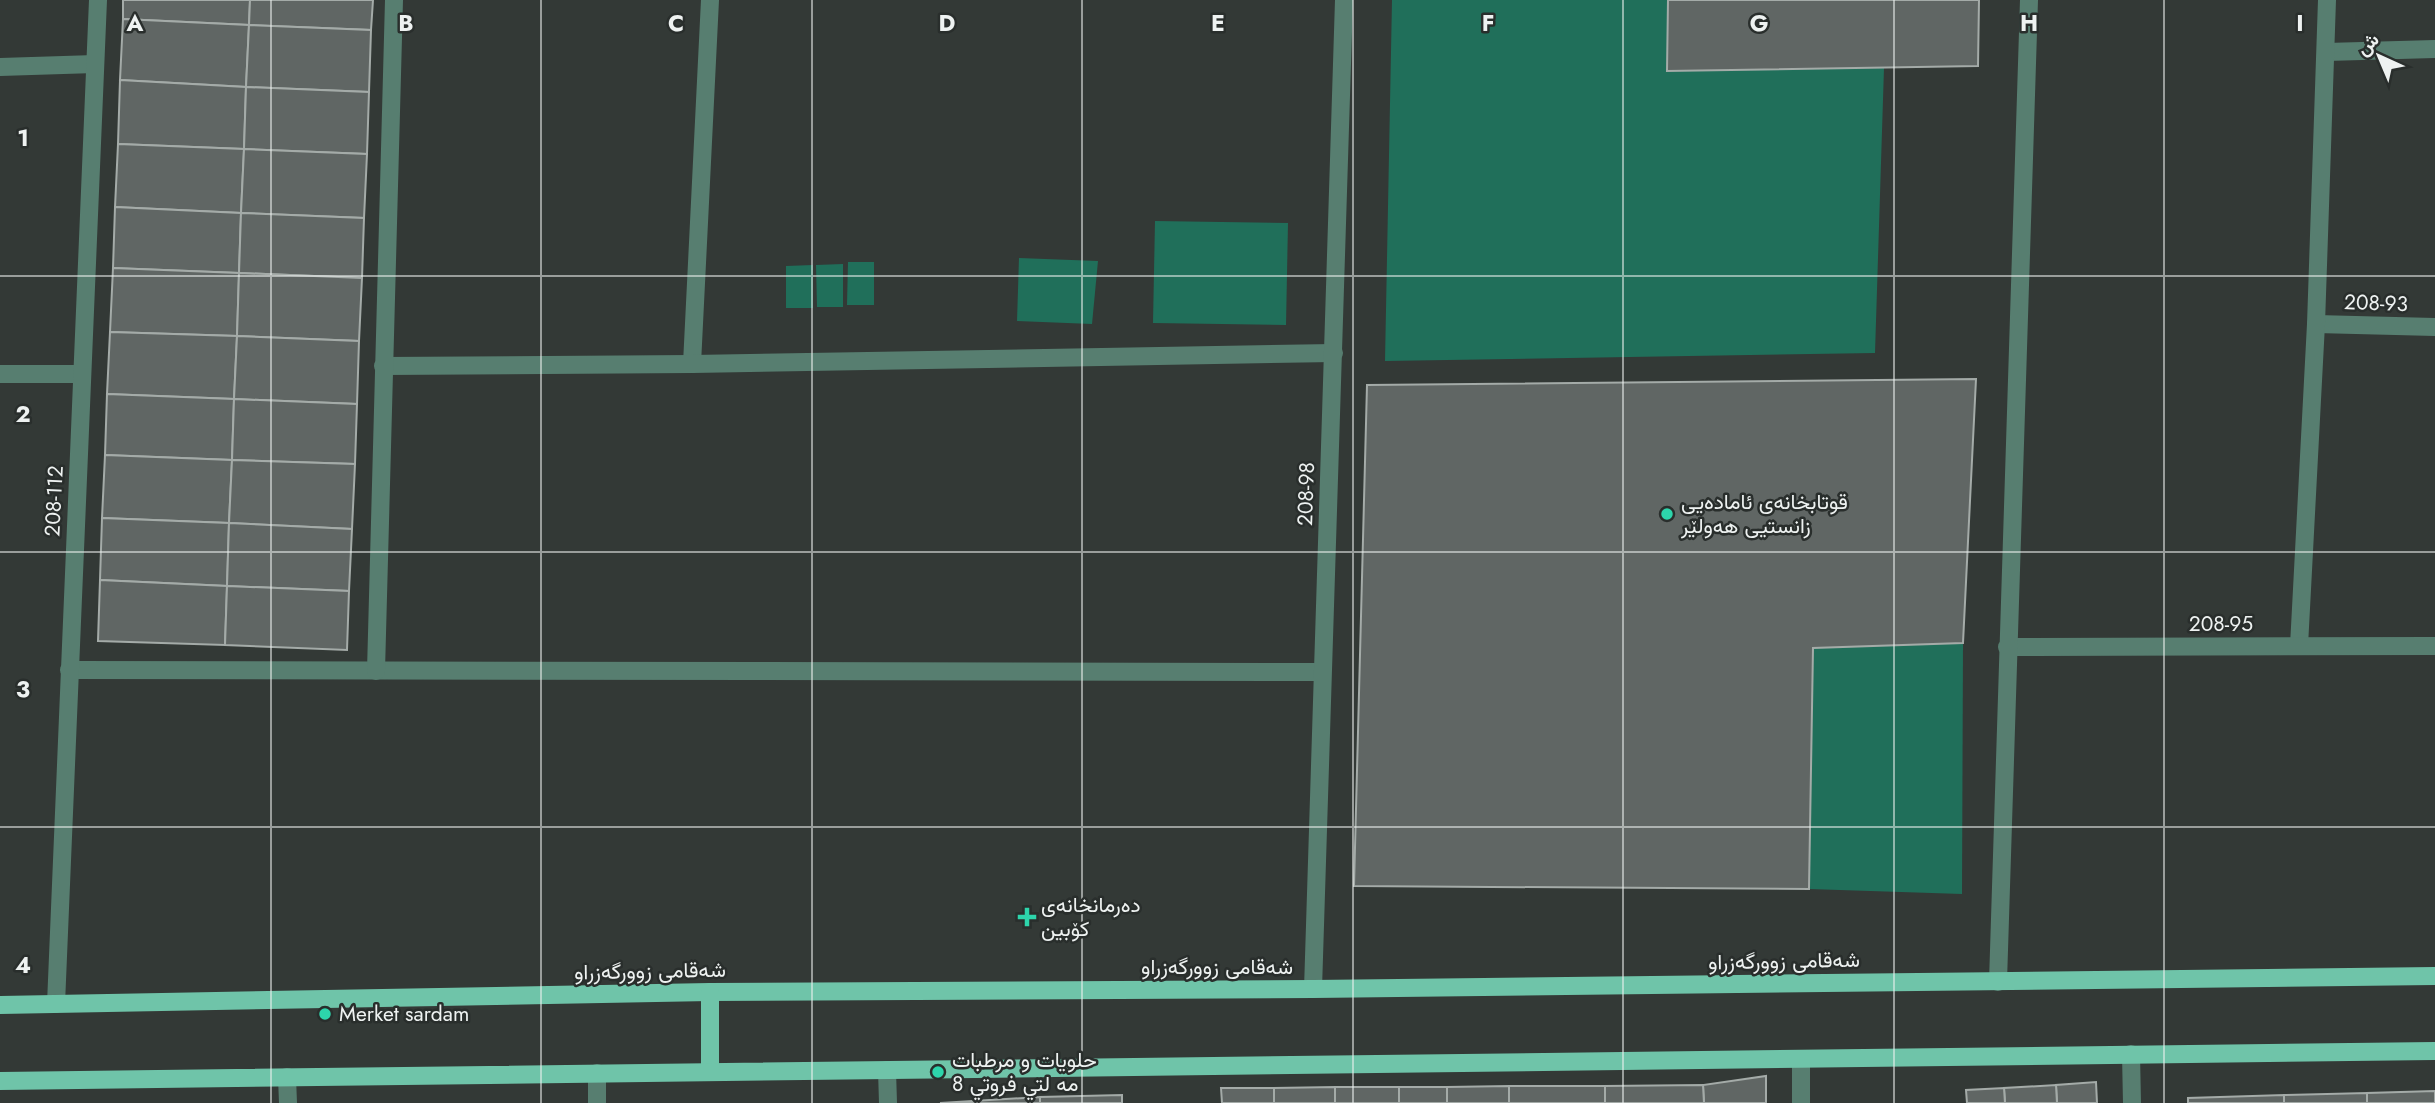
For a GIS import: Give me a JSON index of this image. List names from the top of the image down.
{
  "streets": {
    "main road": ["شەقامی زوورگەزراو"],
    "street": [
      "208-93",
      "208-98",
      "208-112",
      "208-95"
    ]
  },
  "crossings": [
    ["208-98", "شەقامی زوورگەزراو"],
    ["208-112", "شەقامی زوورگەزراو"]
  ],
  "places": {
    "other": ["قوتابخانەی ئامادەیی زانستیی هەولێر", "Merket sardam", "حلويات و مرطبات مه لتي فروتي 8"],
    "health": ["دەرمانخانەی کۆبین"]
  },
  "north": "top left",
  "grid": {
    "columns": [
      "A",
      "B",
      "C",
      "D",
      "E",
      "F",
      "G",
      "H",
      "I"
    ],
    "rows": [
      "1",
      "2",
      "3",
      "4"
    ]
  }
}
